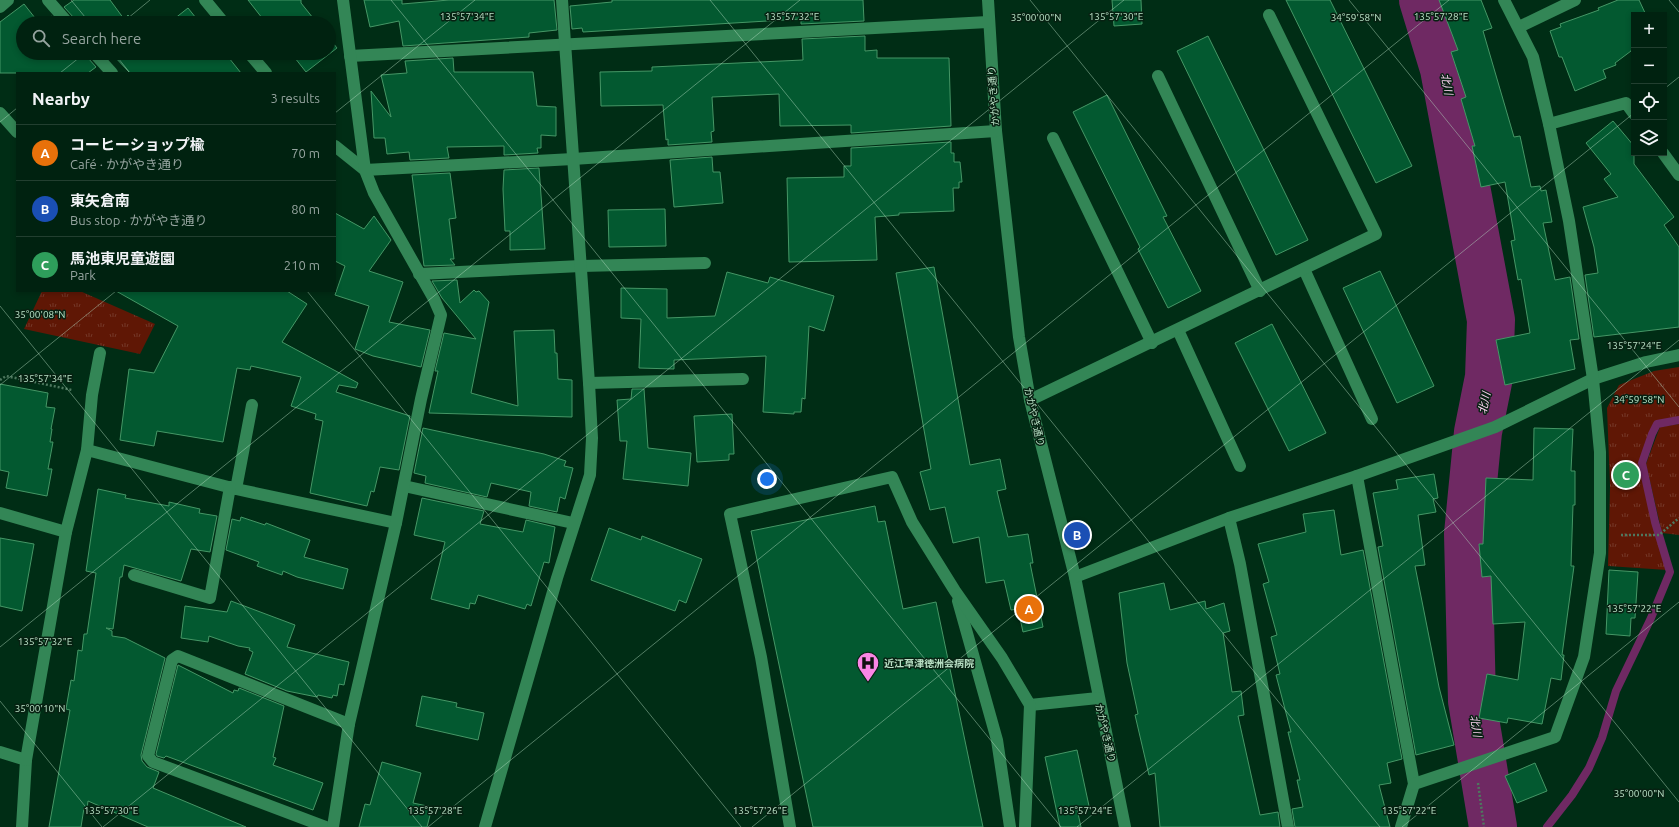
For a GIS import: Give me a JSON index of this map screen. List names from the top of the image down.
{
  "streets": {
    "street": ["かがやき通り"]
  },
  "water": ["北川"],
  "places": {
    "hospital": ["近江草津徳洲会病院"]
  },
  "page": {
    "map_buttons": ["+", "−"],
    "search": "Search here",
    "heading": ["Nearby", "3 results"],
    "list": [
      {
        "mark": "A",
        "name": "コーヒーショップ楡",
        "note": "Café · かがやき通り",
        "value": "70 m"
      },
      {
        "mark": "B",
        "name": "東矢倉南",
        "note": "Bus stop · かがやき通り",
        "value": "80 m"
      },
      {
        "mark": "C",
        "name": "馬池東児童遊園",
        "note": "Park",
        "value": "210 m"
      }
    ],
    "pins": ["C", "B", "A"]
  },
  "coordinates": [
    "135°57'34\"E",
    "135°57'32\"E",
    "135°57'30\"E",
    "135°57'28\"E",
    "35°00'00\"N",
    "34°59'58\"N",
    "35°00'08\"N",
    "135°57'24\"E",
    "135°57'22\"E",
    "35°00'10\"N",
    "135°57'26\"E"
  ]
}
